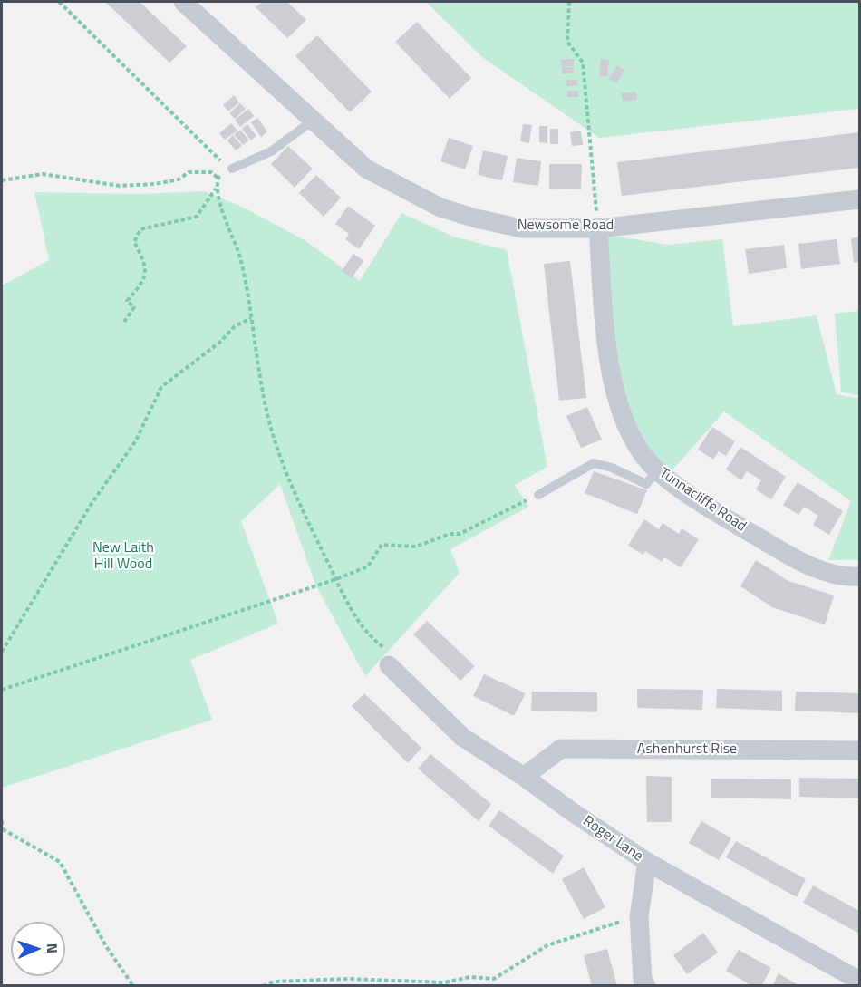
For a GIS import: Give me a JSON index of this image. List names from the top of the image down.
{
  "streets": {
    "street": [
      "Newsome Road",
      "Tunnacliffe Road",
      "Ashenhurst Rise",
      "Roger Lane"
    ]
  },
  "crossings": [
    ["Newsome Road", "Tunnacliffe Road"],
    ["Ashenhurst Rise", "Roger Lane"]
  ],
  "parks": ["New Laith Hill Wood"],
  "north": "right"
}
